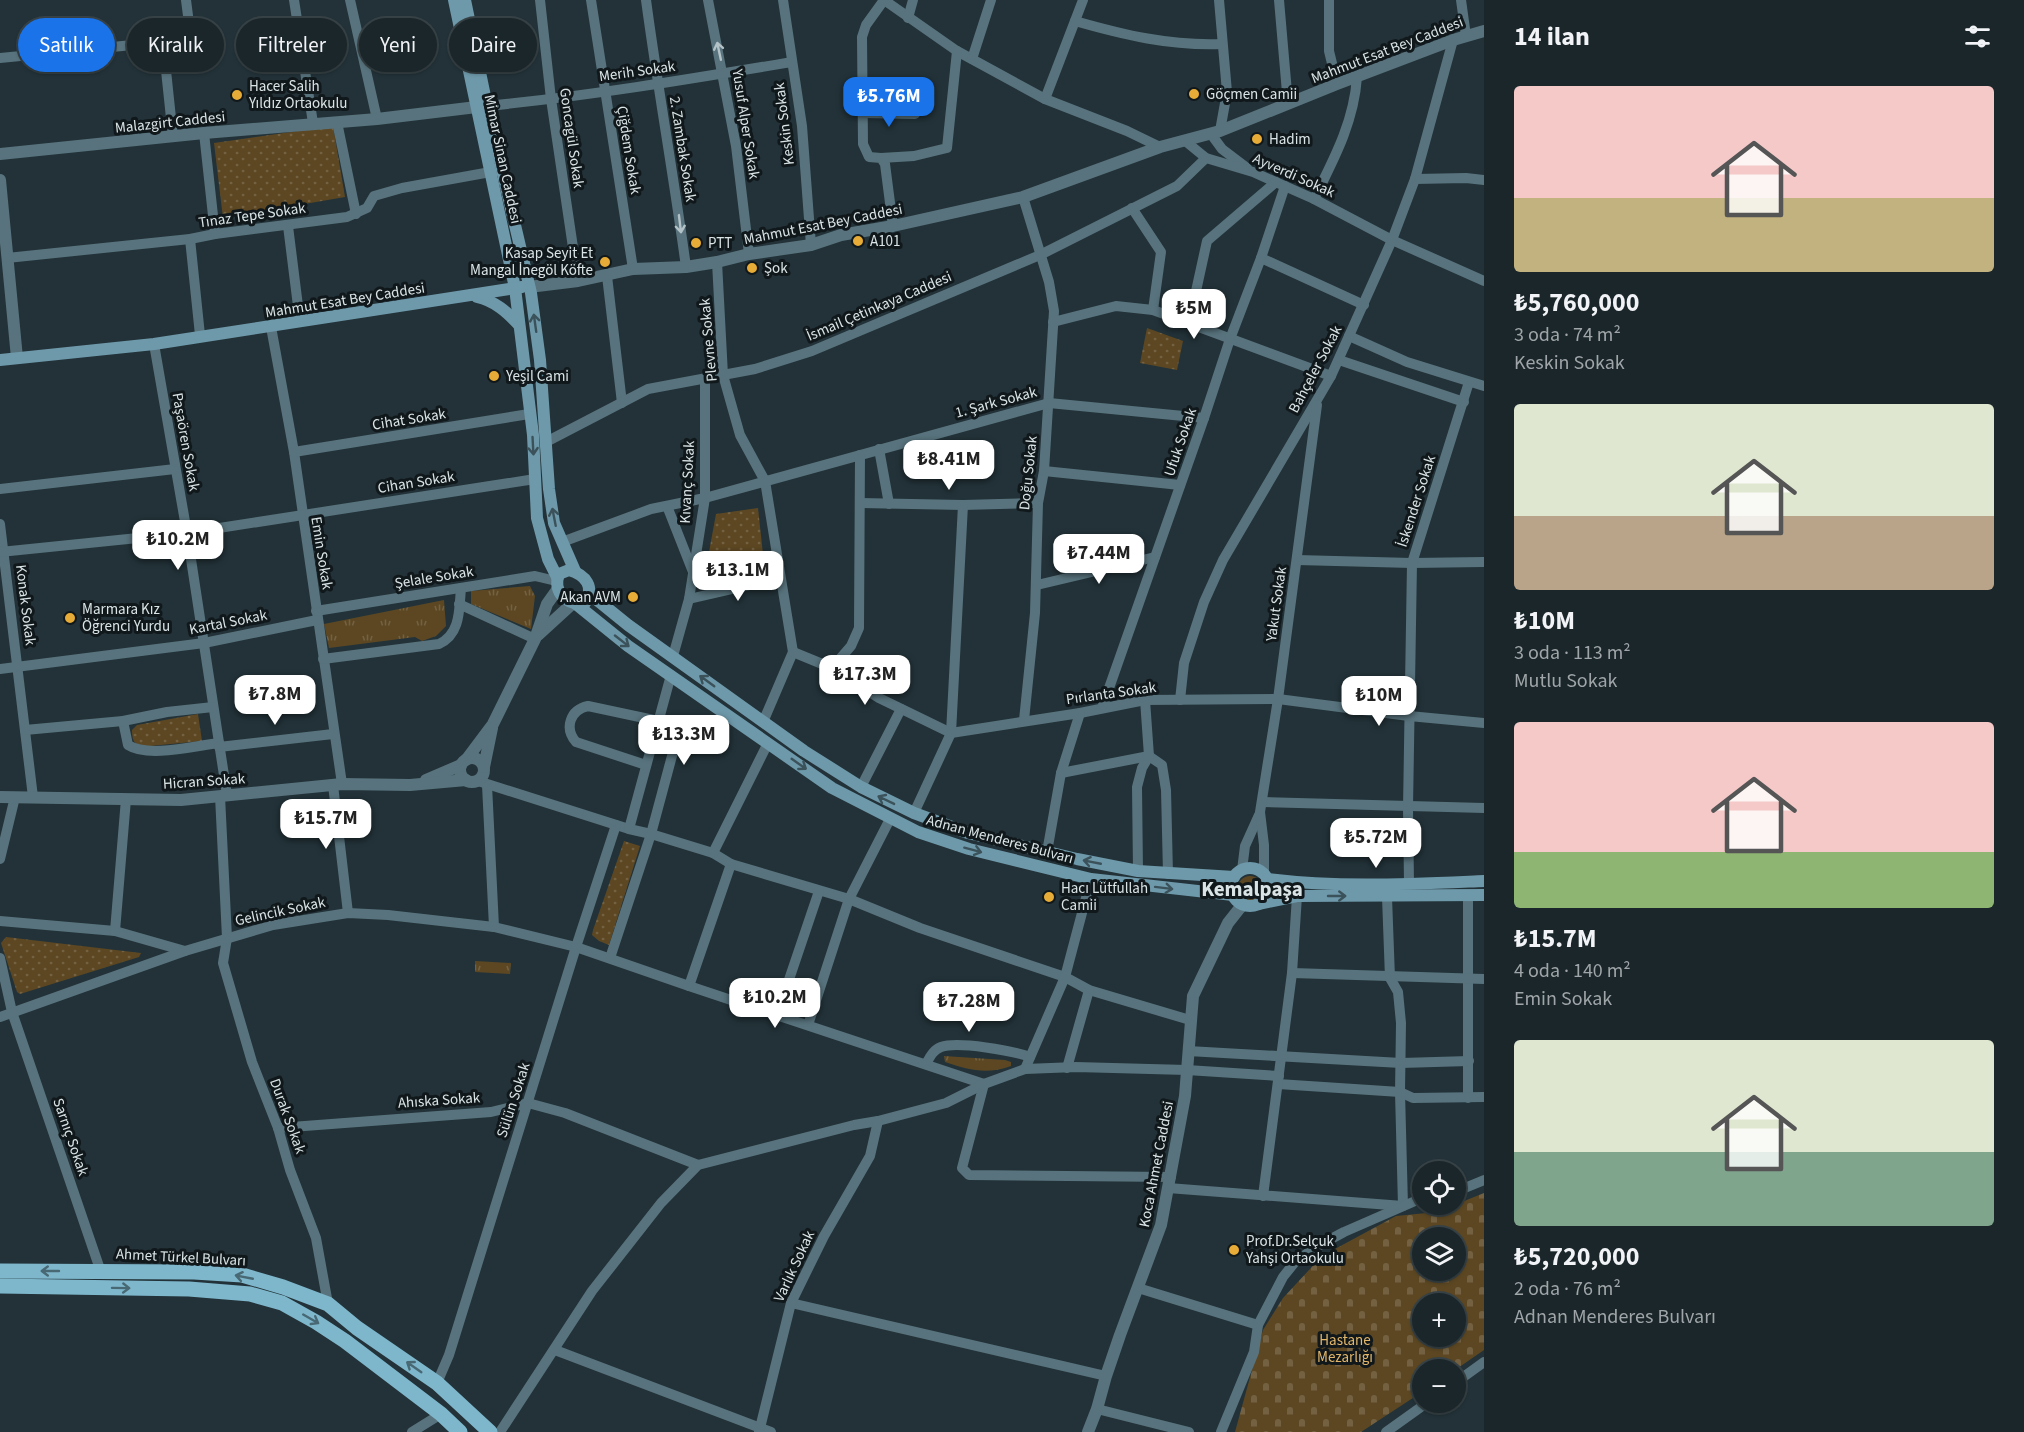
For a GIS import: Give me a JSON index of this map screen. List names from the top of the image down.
{
  "streets": {
    "main road": [
      "Mahmut Esat Bey Caddesi",
      "Mimar Sinan Caddesi",
      "Adnan Menderes Bulvarı",
      "Ahmet Türkel Bulvarı"
    ],
    "street": [
      "Merih Sokak",
      "Malazgirt Caddesi",
      "Yusuf Alper Sokak",
      "Keskin Sokak",
      "Goncagül Sokak",
      "2. Zambak Sokak",
      "Çiğdem Sokak",
      "Ayverdi Sokak",
      "Tınaz Tepe Sokak",
      "İsmail Çetinkaya Caddesi",
      "Plevne Sokak",
      "Bahçeler Sokak",
      "1. Şark Sokak",
      "Cihat Sokak",
      "Paşaören Sokak",
      "Ufuk Sokak",
      "Doğu Sokak",
      "Cihan Sokak",
      "Kıvanç Sokak",
      "İskender Sokak",
      "Emin Sokak",
      "Şelale Sokak",
      "Yakut Sokak",
      "Konak Sokak",
      "Kartal Sokak",
      "Pırlanta Sokak",
      "Hicran Sokak",
      "Gelincik Sokak",
      "Ahıska Sokak",
      "Sülün Sokak",
      "Durak Sokak",
      "Sarnıç Sokak",
      "Koca Ahmet Caddesi",
      "Varlık Sokak"
    ]
  },
  "crossings": [
    ["Mahmut Esat Bey Caddesi", "Yusuf Alper Sokak"],
    ["Mahmut Esat Bey Caddesi", "Keskin Sokak"],
    ["Mahmut Esat Bey Caddesi", "Goncagül Sokak"],
    ["Mahmut Esat Bey Caddesi", "2. Zambak Sokak"],
    ["Mahmut Esat Bey Caddesi", "Çiğdem Sokak"],
    ["Mahmut Esat Bey Caddesi", "Mimar Sinan Caddesi"],
    ["Mahmut Esat Bey Caddesi", "Ayverdi Sokak"],
    ["Mahmut Esat Bey Caddesi", "Plevne Sokak"],
    ["Mahmut Esat Bey Caddesi", "Bahçeler Sokak"],
    ["Mahmut Esat Bey Caddesi", "Paşaören Sokak"],
    ["Mahmut Esat Bey Caddesi", "Doğu Sokak"],
    ["Mahmut Esat Bey Caddesi", "Emin Sokak"],
    ["Merih Sokak", "Malazgirt Caddesi"],
    ["Merih Sokak", "Yusuf Alper Sokak"],
    ["Merih Sokak", "Keskin Sokak"],
    ["Merih Sokak", "Goncagül Sokak"],
    ["Merih Sokak", "2. Zambak Sokak"],
    ["Merih Sokak", "Çiğdem Sokak"],
    ["Merih Sokak", "Mimar Sinan Caddesi"],
    ["Malazgirt Caddesi", "Mimar Sinan Caddesi"],
    ["Mimar Sinan Caddesi", "Tınaz Tepe Sokak"],
    ["Ayverdi Sokak", "İsmail Çetinkaya Caddesi"],
    ["Ayverdi Sokak", "Bahçeler Sokak"],
    ["Ayverdi Sokak", "Ufuk Sokak"],
    ["İsmail Çetinkaya Caddesi", "Plevne Sokak"],
    ["İsmail Çetinkaya Caddesi", "Doğu Sokak"],
    ["İsmail Çetinkaya Caddesi", "Kıvanç Sokak"],
    ["Plevne Sokak", "1. Şark Sokak"],
    ["Bahçeler Sokak", "Yakut Sokak"],
    ["Bahçeler Sokak", "Pırlanta Sokak"],
    ["1. Şark Sokak", "Ufuk Sokak"],
    ["1. Şark Sokak", "Doğu Sokak"],
    ["1. Şark Sokak", "Kıvanç Sokak"],
    ["Cihat Sokak", "Emin Sokak"],
    ["Paşaören Sokak", "Cihan Sokak"],
    ["Paşaören Sokak", "Kartal Sokak"],
    ["Paşaören Sokak", "Hicran Sokak"],
    ["Paşaören Sokak", "Gelincik Sokak"],
    ["Paşaören Sokak", "Durak Sokak"],
    ["Ufuk Sokak", "Pırlanta Sokak"],
    ["Doğu Sokak", "Pırlanta Sokak"],
    ["Cihan Sokak", "Emin Sokak"],
    ["Cihan Sokak", "Konak Sokak"],
    ["Kıvanç Sokak", "Adnan Menderes Bulvarı"],
    ["İskender Sokak", "Pırlanta Sokak"],
    ["İskender Sokak", "Adnan Menderes Bulvarı"],
    ["Emin Sokak", "Şelale Sokak"],
    ["Emin Sokak", "Kartal Sokak"],
    ["Emin Sokak", "Hicran Sokak"],
    ["Emin Sokak", "Gelincik Sokak"],
    ["Şelale Sokak", "Kartal Sokak"],
    ["Şelale Sokak", "Adnan Menderes Bulvarı"],
    ["Yakut Sokak", "Pırlanta Sokak"],
    ["Konak Sokak", "Kartal Sokak"],
    ["Konak Sokak", "Hicran Sokak"],
    ["Adnan Menderes Bulvarı", "Koca Ahmet Caddesi"],
    ["Gelincik Sokak", "Sülün Sokak"],
    ["Gelincik Sokak", "Durak Sokak"],
    ["Gelincik Sokak", "Sarnıç Sokak"],
    ["Ahıska Sokak", "Sülün Sokak"],
    ["Ahıska Sokak", "Durak Sokak"],
    ["Sülün Sokak", "Ahmet Türkel Bulvarı"],
    ["Durak Sokak", "Ahmet Türkel Bulvarı"],
    ["Sarnıç Sokak", "Ahmet Türkel Bulvarı"]
  ],
  "one_way": ["2. Zambak Sokak"],
  "districts": ["Kemalpaşa"],
  "parks": ["Hastane Mezarlığı"],
  "places": [
    "Göçmen Camii",
    "Hacer Salih Yıldız Ortaokulu",
    "Hadim",
    "A101",
    "PTT",
    "Kasap Seyit Et Mangal İnegöl Köfte",
    "Şok",
    "Yeşil Cami",
    "Akan AVM",
    "Marmara Kız Öğrenci Yurdu",
    "Hacı Lütfullah Camii",
    "Prof.Dr.Selçuk Yahşi Ortaokulu"
  ],
  "page": {
    "heading": "14 ilan",
    "chip": [
      "Satılık",
      "Kiralık",
      "Filtreler",
      "Yeni",
      "Daire"
    ],
    "list": [
      {
        "name": "₺5,760,000",
        "note": "3 oda · 74 m² · Keskin Sokak"
      },
      {
        "name": "₺10M",
        "note": "3 oda · 113 m² · Mutlu Sokak"
      },
      {
        "name": "₺15.7M",
        "note": "4 oda · 140 m² · Emin Sokak"
      },
      {
        "name": "₺5,720,000",
        "note": "2 oda · 76 m² · Adnan Menderes Bulvarı"
      }
    ],
    "price": [
      "₺5.76M",
      "₺5M",
      "₺8.41M",
      "₺10.2M",
      "₺7.44M",
      "₺13.1M",
      "₺17.3M",
      "₺7.8M",
      "₺10M",
      "₺13.3M",
      "₺15.7M",
      "₺5.72M",
      "₺10.2M",
      "₺7.28M"
    ],
    "map_buttons": ["+", "−"]
  }
}
